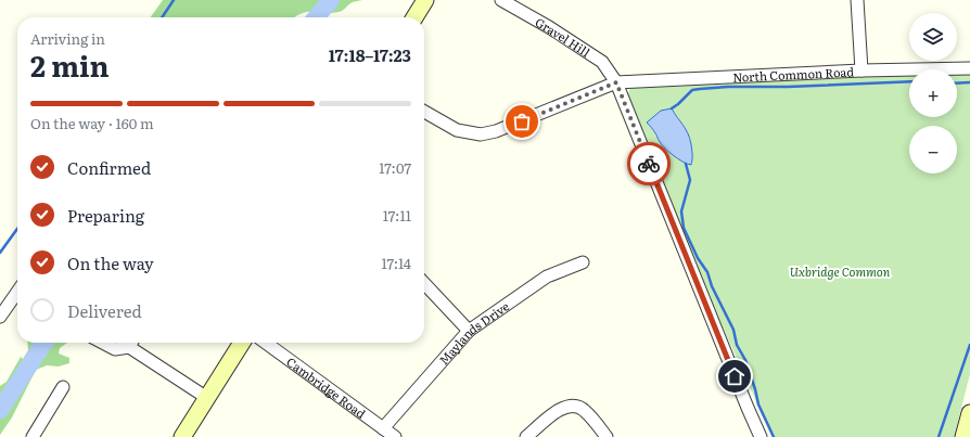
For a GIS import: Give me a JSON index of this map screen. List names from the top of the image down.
{
  "streets": {
    "street": [
      "Gravel Hill",
      "North Common Road",
      "Maylands Drive",
      "Cambridge Road"
    ]
  },
  "crossings": [
    ["Gravel Hill", "North Common Road"],
    ["Maylands Drive", "Cambridge Road"]
  ],
  "parks": ["Uxbridge Common"],
  "page": {
    "map_buttons": ["+", "−"],
    "heading": ["2 min", "Arriving in", "17:18–17:23"],
    "bar": "On the way · 160 m",
    "list": [
      ["Confirmed", "17:07"],
      ["Preparing", "17:11"],
      ["On the way", "17:14"],
      "Delivered"
    ]
  }
}
